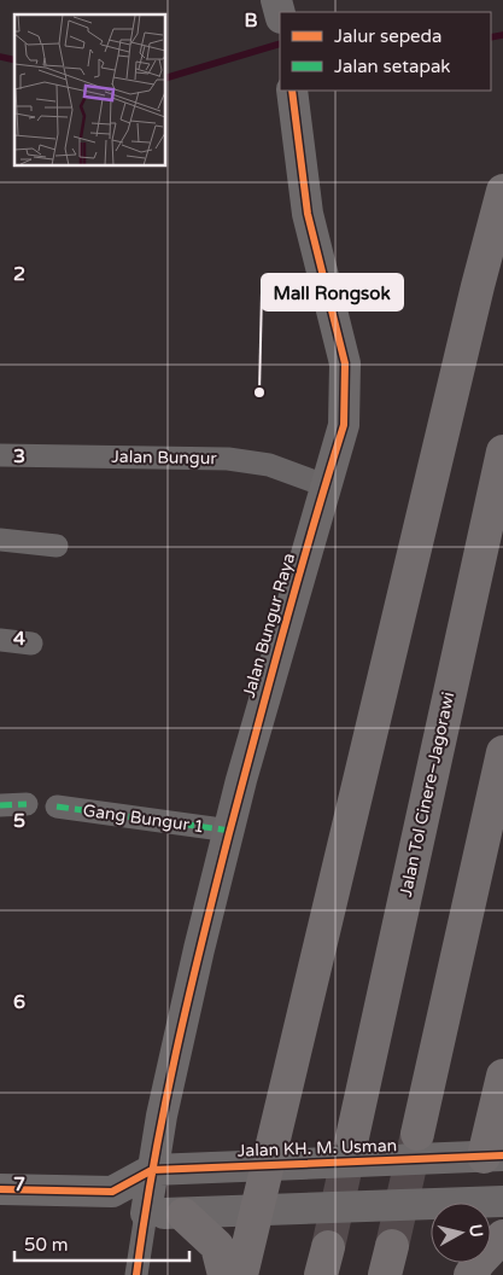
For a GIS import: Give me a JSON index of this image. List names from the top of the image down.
{
  "streets": {
    "highway": ["Jalan Tol Cinere–Jagorawi"],
    "street": [
      "Jalan Bungur",
      "Jalan Bungur Raya",
      "Gang Bungur 1",
      "Jalan KH. M. Usman"
    ]
  },
  "crossings": [
    ["Jalan Bungur", "Jalan Bungur Raya"],
    ["Jalan Bungur Raya", "Gang Bungur 1"],
    ["Jalan Bungur Raya", "Jalan KH. M. Usman"]
  ],
  "places": ["Mall Rongsok"],
  "legend": ["Jalur sepeda", "Jalan setapak"],
  "scale_bar": "50 m",
  "north": "right",
  "grid": {
    "columns": ["B"],
    "rows": [
      "2",
      "3",
      "4",
      "5",
      "6",
      "7"
    ]
  }
}
